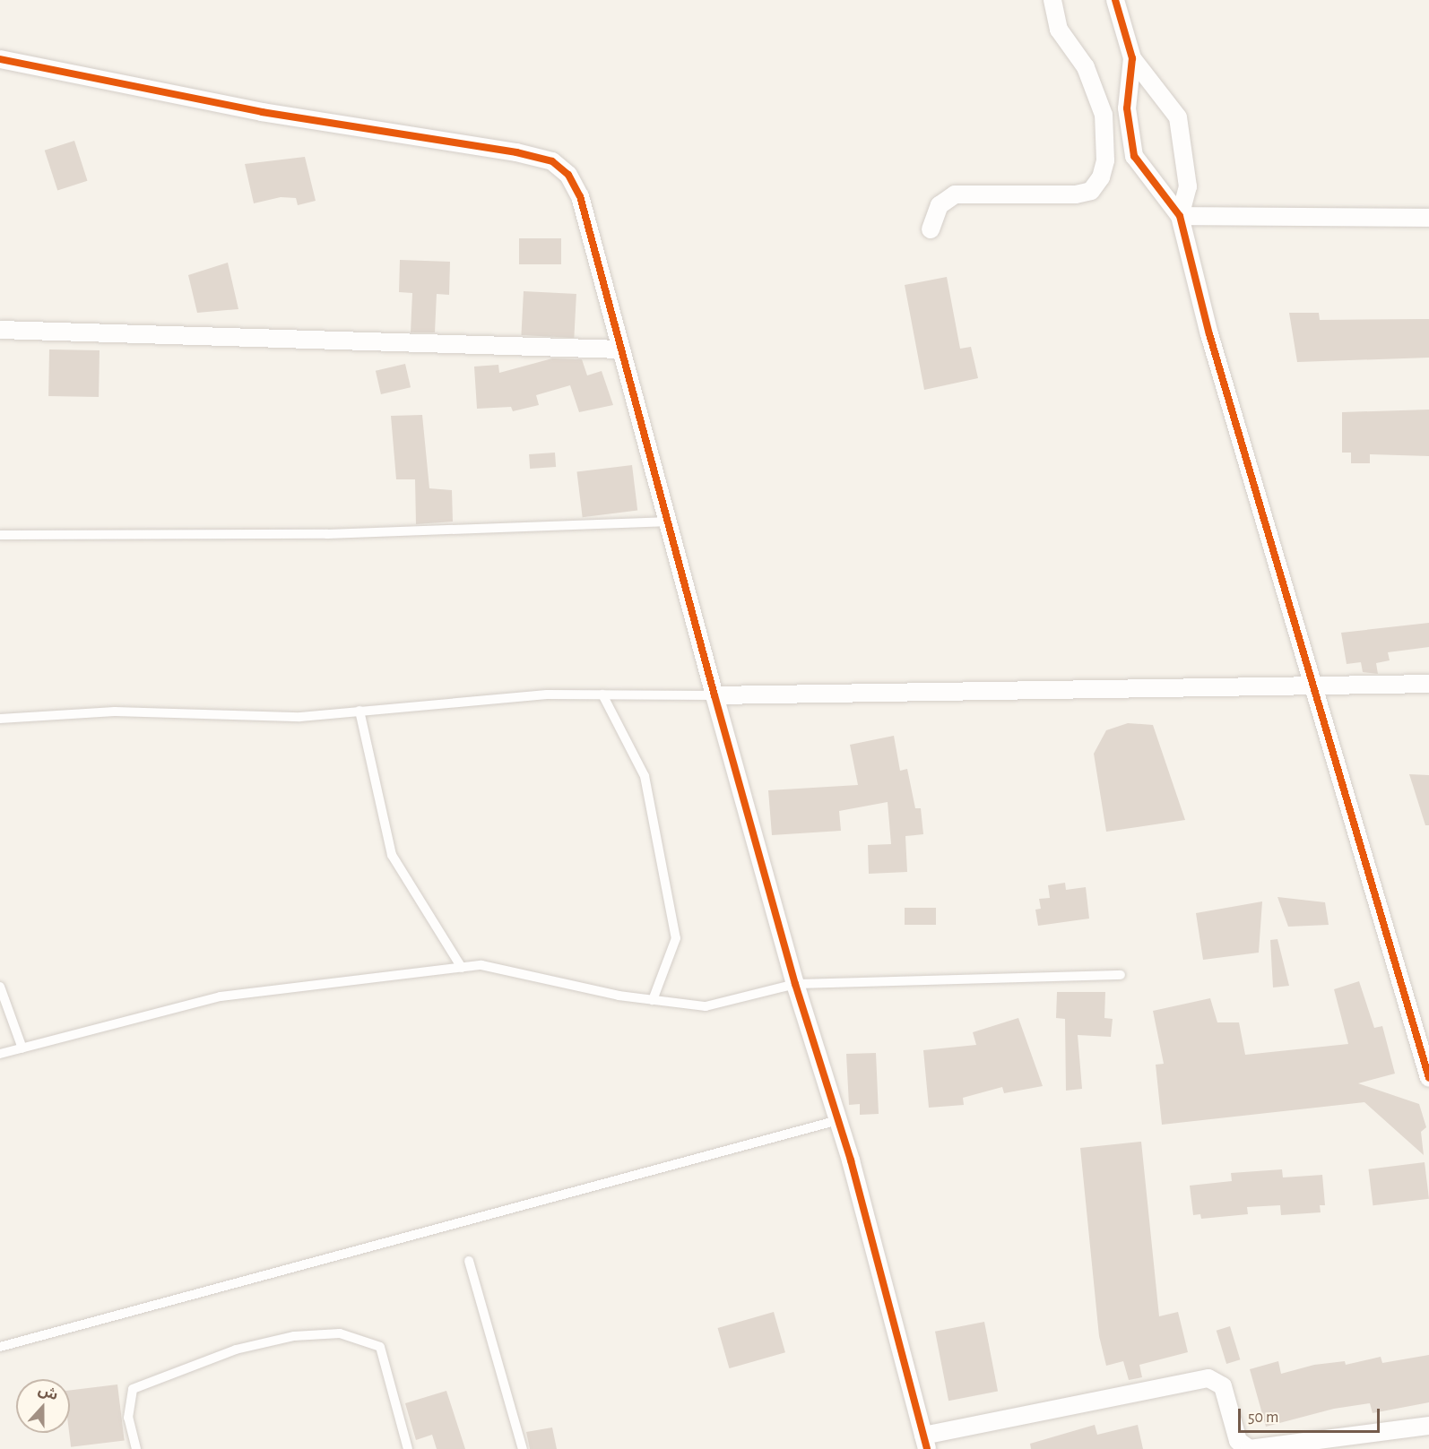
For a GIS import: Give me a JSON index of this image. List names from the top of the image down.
{
  "scale_bar": "50 m",
  "north": "top"
}
